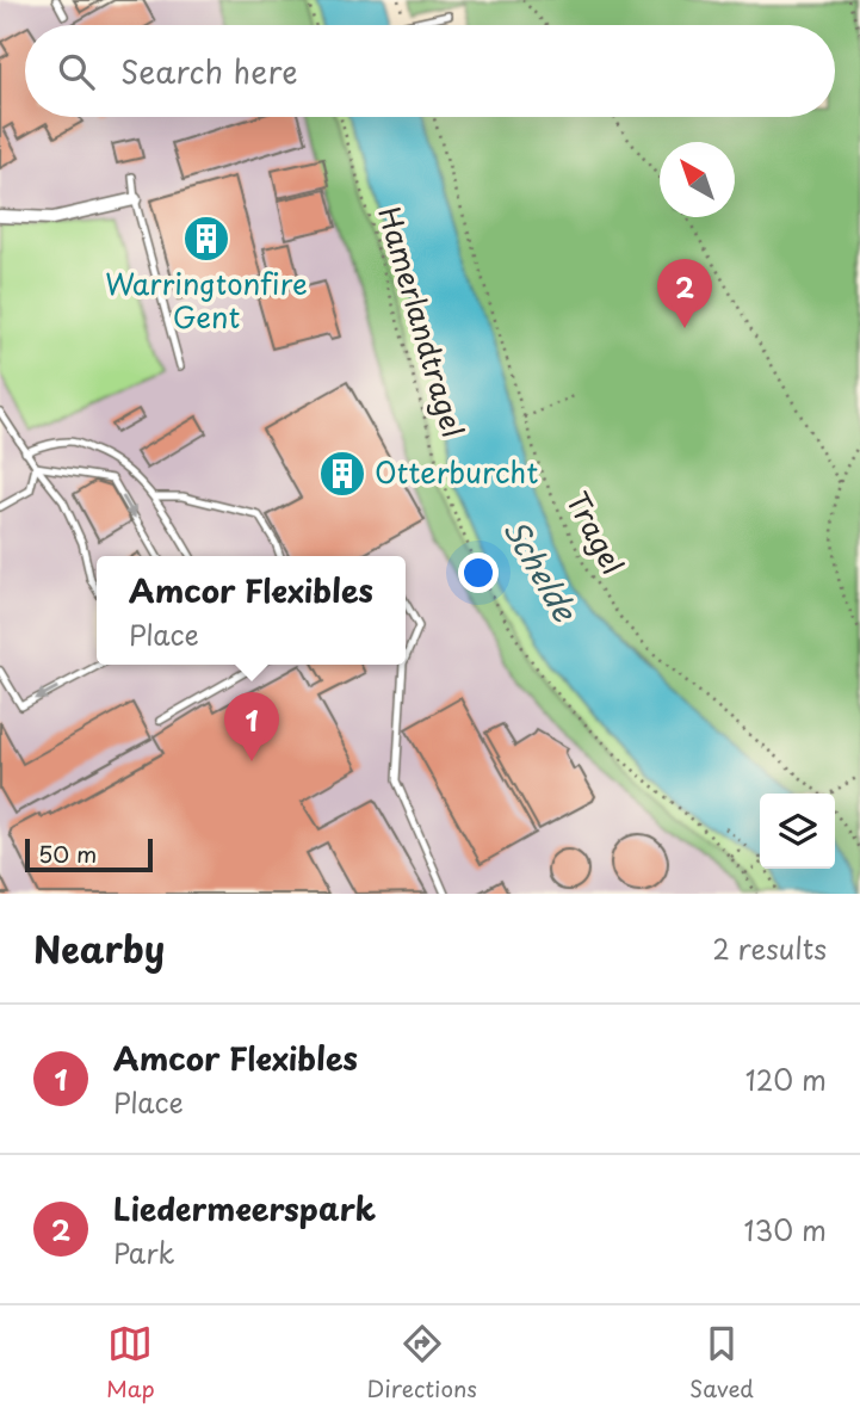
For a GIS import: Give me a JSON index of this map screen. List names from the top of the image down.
{
  "streets": {
    "path": ["Hamerlandtragel", "Tragel"]
  },
  "water": ["Schelde"],
  "places": {
    "building": ["Warringtonfire Gent", "Otterburcht"]
  },
  "scale_bar": "50 m",
  "north": "top left",
  "page": {
    "search": "Search here",
    "pins": ["2", "1"],
    "popup": ["Amcor Flexibles", "Place"],
    "scale": "50 m",
    "heading": ["Nearby", "2 results"],
    "list": [
      {
        "mark": "1",
        "name": "Amcor Flexibles",
        "note": "Place",
        "value": "120 m"
      },
      {
        "mark": "2",
        "name": "Liedermeerspark",
        "note": "Park",
        "value": "130 m"
      }
    ],
    "nav": ["Map", "Directions", "Saved"]
  }
}
